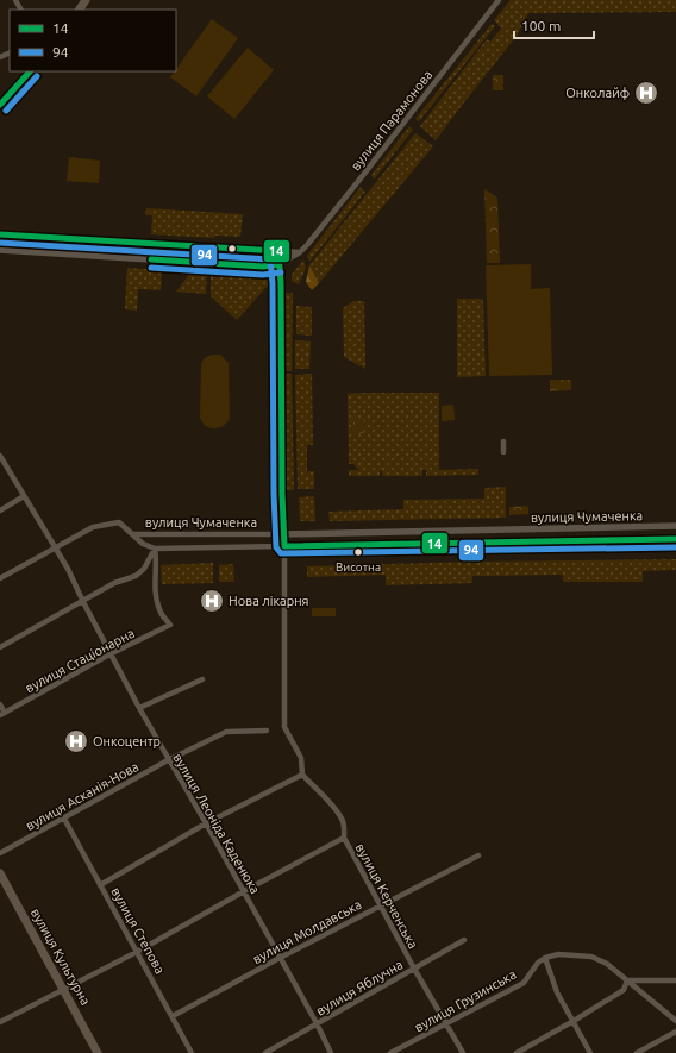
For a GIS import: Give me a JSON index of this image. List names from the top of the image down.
{
  "streets": {
    "main road": ["вулиця Культурна"],
    "street": [
      "вулиця Парамонова",
      "вулиця Чумаченка",
      "вулиця Стаціонарна",
      "вулиця Асканія-Нова",
      "вулиця Леоніда Каденюка",
      "вулиця Керченська",
      "вулиця Степова",
      "вулиця Молдавська",
      "вулиця Яблучна",
      "вулиця Грузинська"
    ]
  },
  "crossings": [
    ["вулиця Чумаченка", "вулиця Стаціонарна"],
    ["вулиця Стаціонарна", "вулиця Леоніда Каденюка"],
    ["вулиця Асканія-Нова", "вулиця Леоніда Каденюка"],
    ["вулиця Асканія-Нова", "вулиця Степова"],
    ["вулиця Леоніда Каденюка", "вулиця Молдавська"],
    ["вулиця Леоніда Каденюка", "вулиця Яблучна"],
    ["вулиця Керченська", "вулиця Молдавська"],
    ["вулиця Керченська", "вулиця Яблучна"],
    ["вулиця Керченська", "вулиця Грузинська"],
    ["вулиця Степова", "вулиця Молдавська"]
  ],
  "places": {
    "hospital": ["Онколайф", "Нова лікарня", "Онкоцентр"],
    "other": ["Висотна"]
  },
  "lines": ["transit line 14", "transit line 94"],
  "legend": ["14", "94"],
  "scale_bar": "100 m"
}
